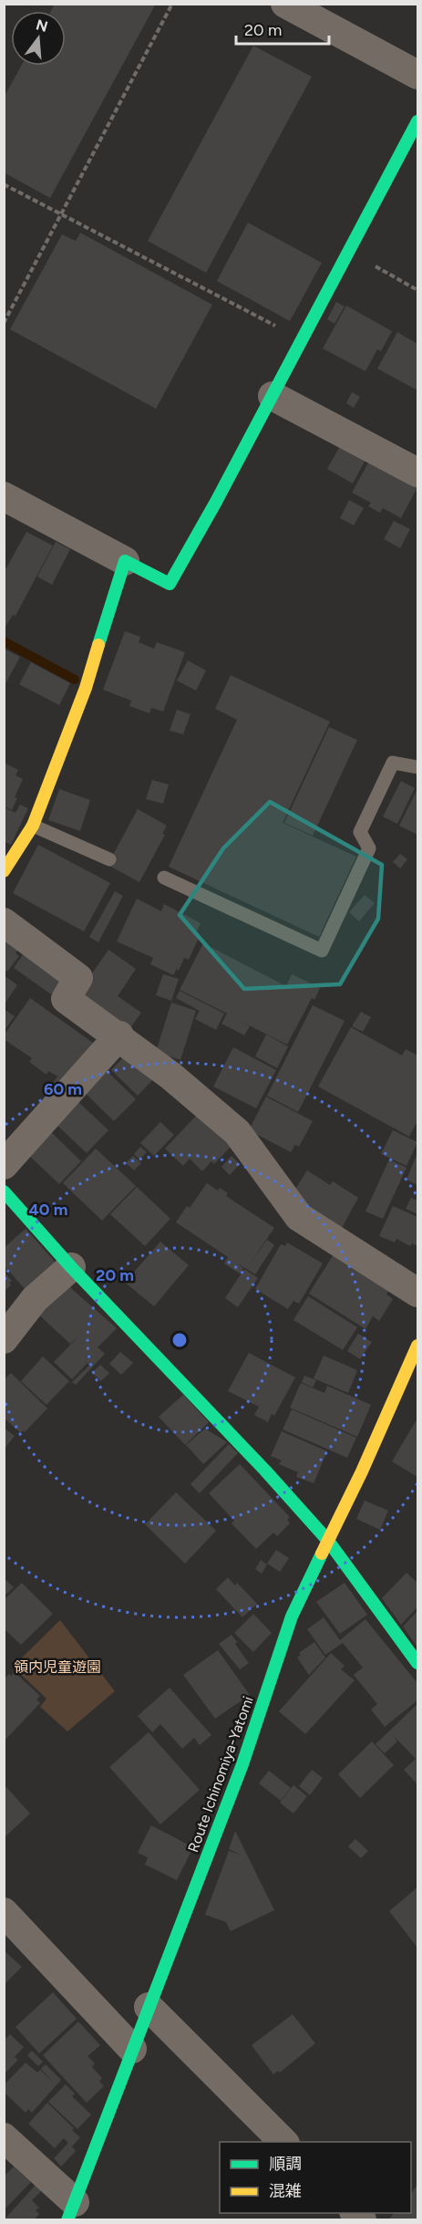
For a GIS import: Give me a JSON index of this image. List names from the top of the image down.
{
  "streets": {
    "street": ["Route Ichinomiya-Yatomi"]
  },
  "parks": ["領内児童遊園"],
  "legend": ["順調", "混雑"],
  "scale_bar": "20 m",
  "north": "top",
  "rings": ["60 m", "40 m", "20 m"]
}
